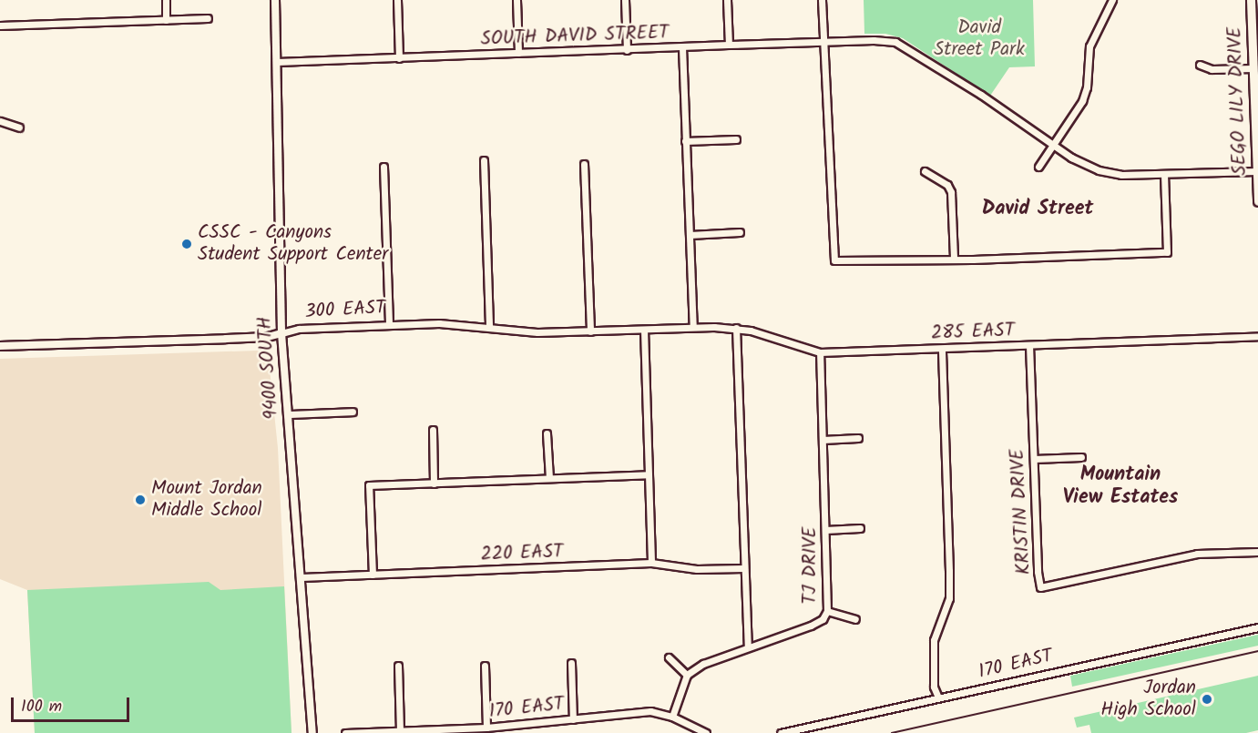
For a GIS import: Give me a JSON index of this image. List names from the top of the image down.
{
  "streets": {
    "main road": ["SEGO LILY DRIVE"],
    "street": [
      "SOUTH DAVID STREET",
      "300 EAST",
      "285 EAST",
      "9400 SOUTH",
      "KRISTIN DRIVE",
      "220 EAST",
      "TJ DRIVE",
      "170 EAST"
    ]
  },
  "crossings": [
    ["SOUTH DAVID STREET", "9400 SOUTH"],
    ["300 EAST", "285 EAST"],
    ["300 EAST", "9400 SOUTH"],
    ["285 EAST", "KRISTIN DRIVE"],
    ["285 EAST", "TJ DRIVE"],
    ["9400 SOUTH", "220 EAST"]
  ],
  "districts": ["David Street", "Mountain View Estates"],
  "parks": ["David Street Park"],
  "places": ["CSSC - Canyons Student Support Center", "Mount Jordan Middle School", "Jordan High School"],
  "scale_bar": "100 m"
}
